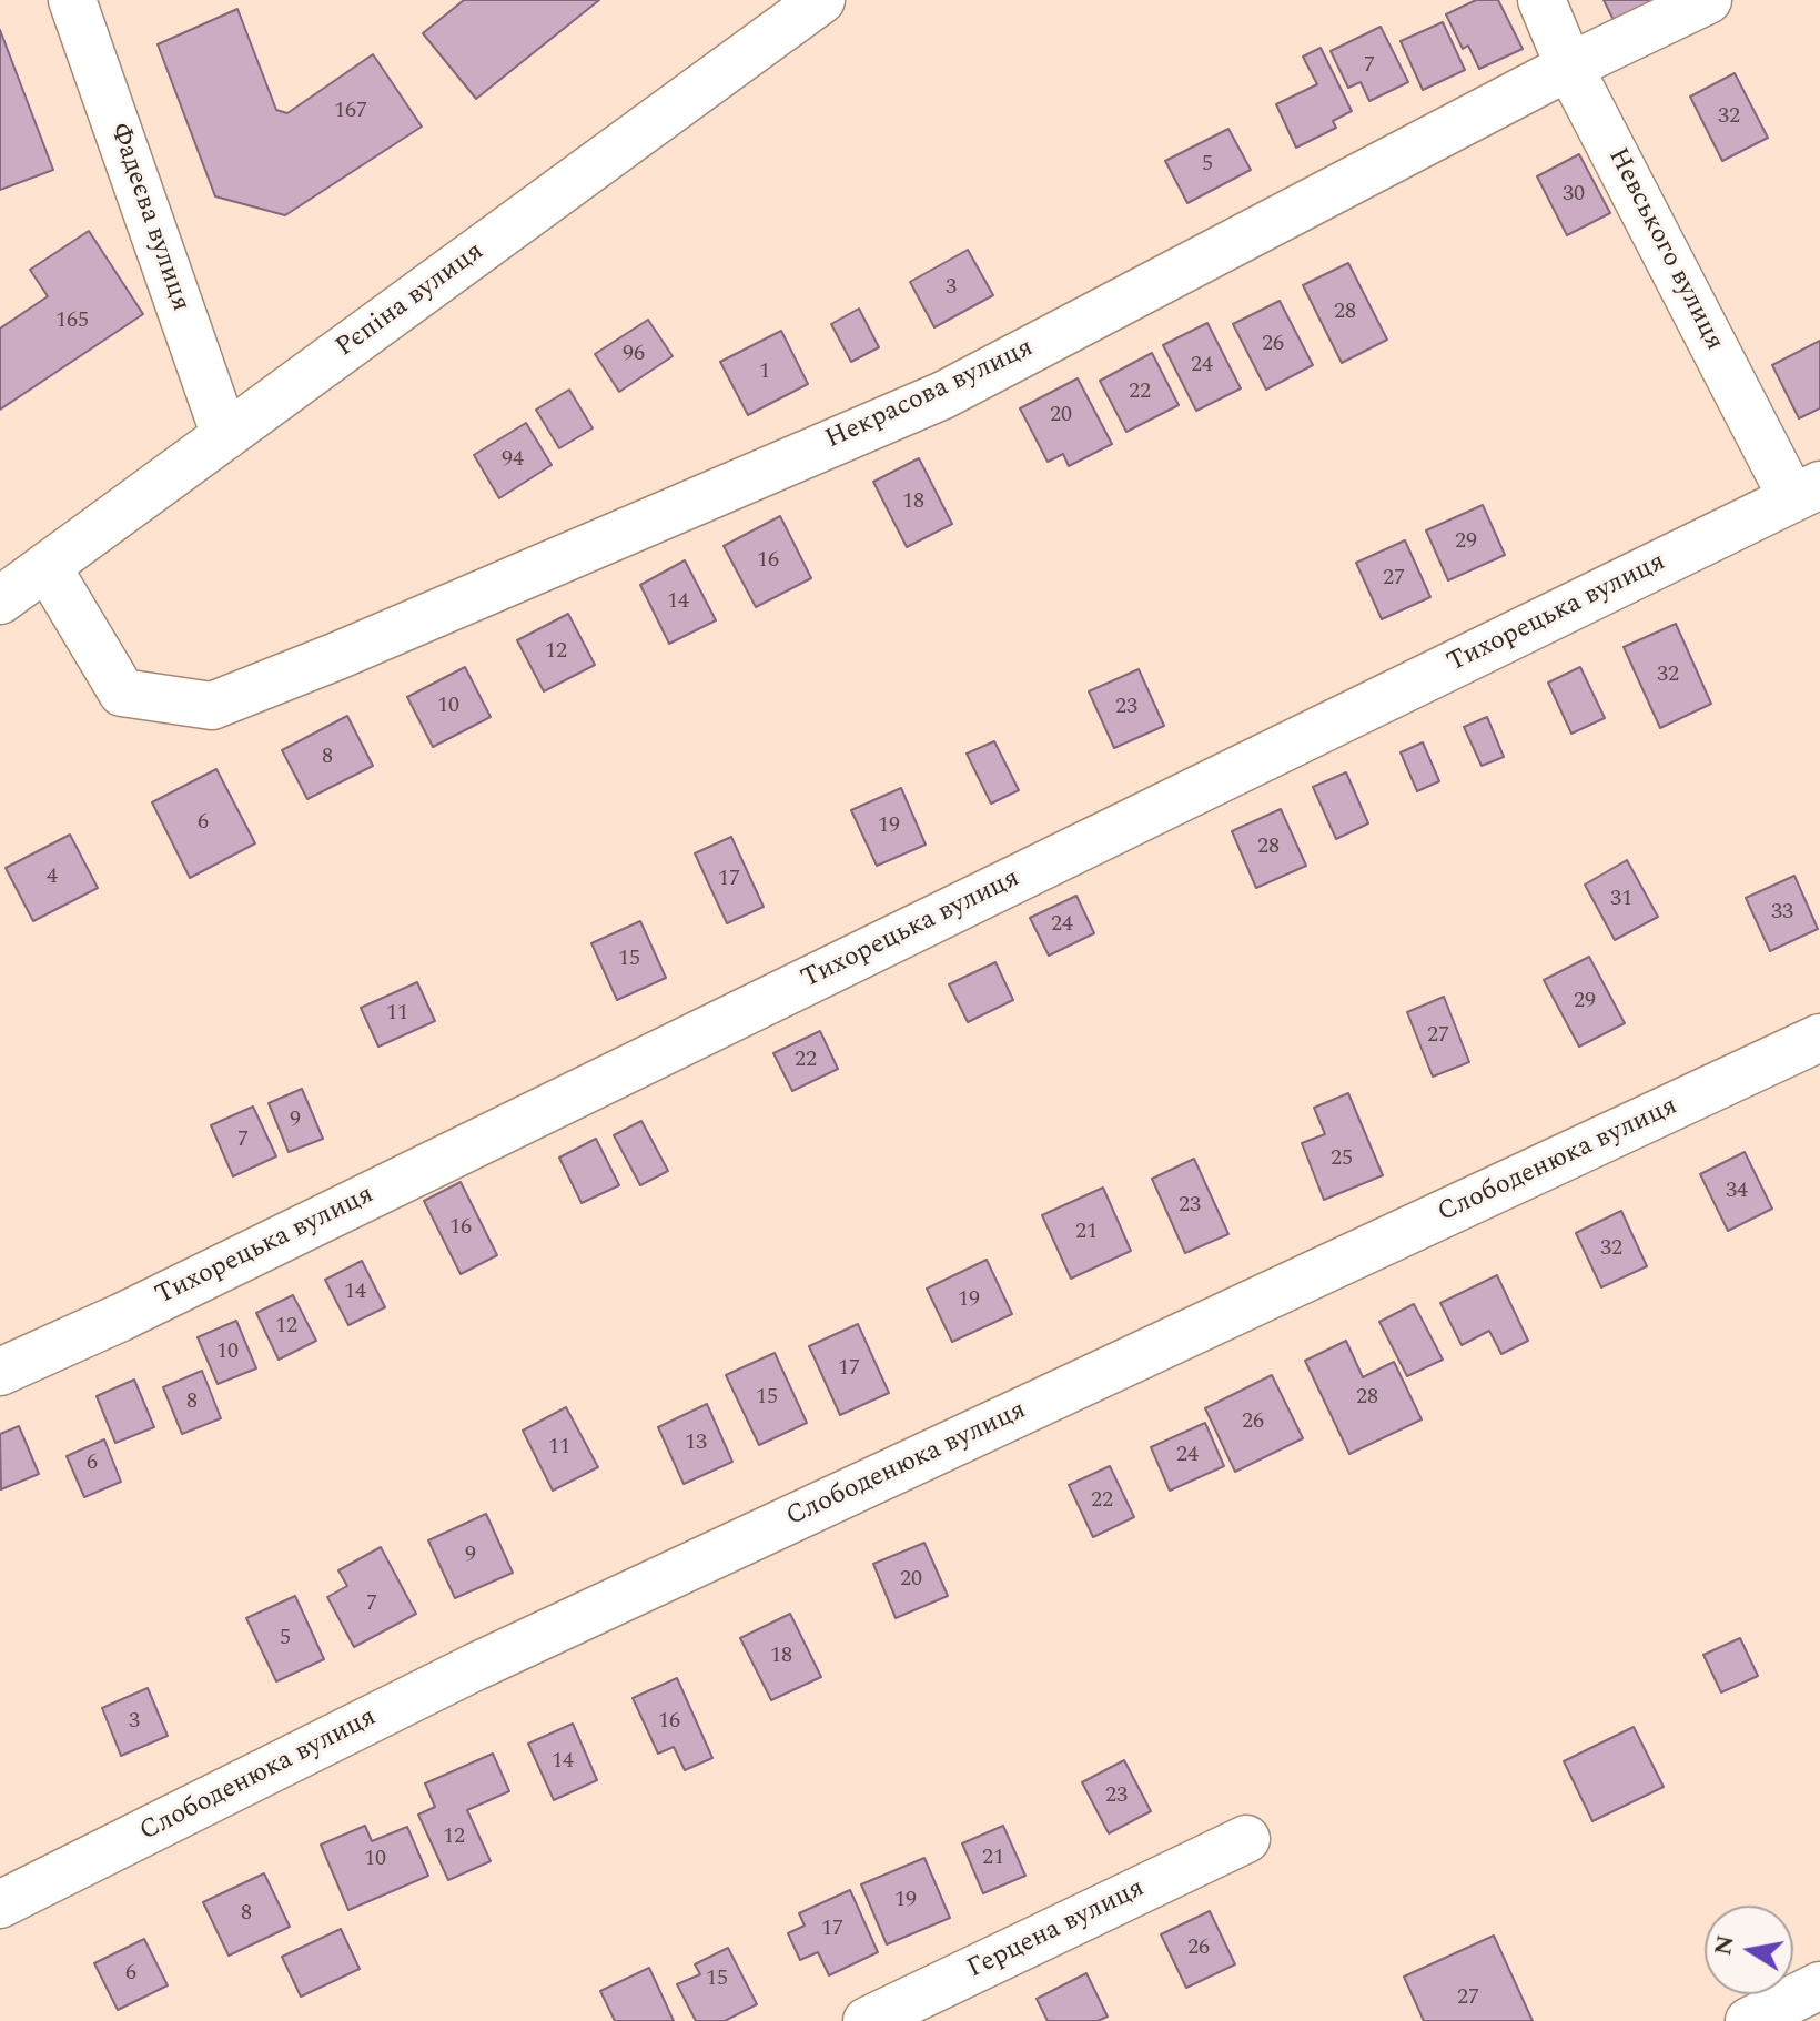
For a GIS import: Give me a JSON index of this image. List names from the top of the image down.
{
  "streets": {
    "street": [
      "Фадеєва вулиця",
      "Невського вулиця",
      "Рєпіна вулиця",
      "Некрасова вулиця",
      "Тихорецька вулиця",
      "Слободенюка вулиця",
      "Герцена вулиця"
    ]
  },
  "crossings": [
    ["Фадеєва вулиця", "Рєпіна вулиця"],
    ["Невського вулиця", "Некрасова вулиця"],
    ["Невського вулиця", "Тихорецька вулиця"],
    ["Рєпіна вулиця", "Некрасова вулиця"]
  ],
  "house_numbers": [
    "7",
    "167",
    "32",
    "5",
    "30",
    "3",
    "28",
    "165",
    "26",
    "96",
    "24",
    "1",
    "22",
    "20",
    "94",
    "18",
    "29",
    "16",
    "27",
    "14",
    "12",
    "32",
    "10",
    "23",
    "8",
    "6",
    "19",
    "28",
    "4",
    "17",
    "31",
    "33",
    "24",
    "15",
    "29",
    "11",
    "27",
    "22",
    "9",
    "7",
    "25",
    "34",
    "23",
    "16",
    "21",
    "32",
    "14",
    "19",
    "12",
    "10",
    "17",
    "15",
    "28",
    "8",
    "26",
    "13",
    "11",
    "24",
    "6",
    "22",
    "9",
    "20",
    "7",
    "5",
    "18",
    "3",
    "16",
    "14",
    "23",
    "12",
    "21",
    "10",
    "19",
    "8",
    "17",
    "26",
    "6",
    "15",
    "27"
  ],
  "north": "left"
}
